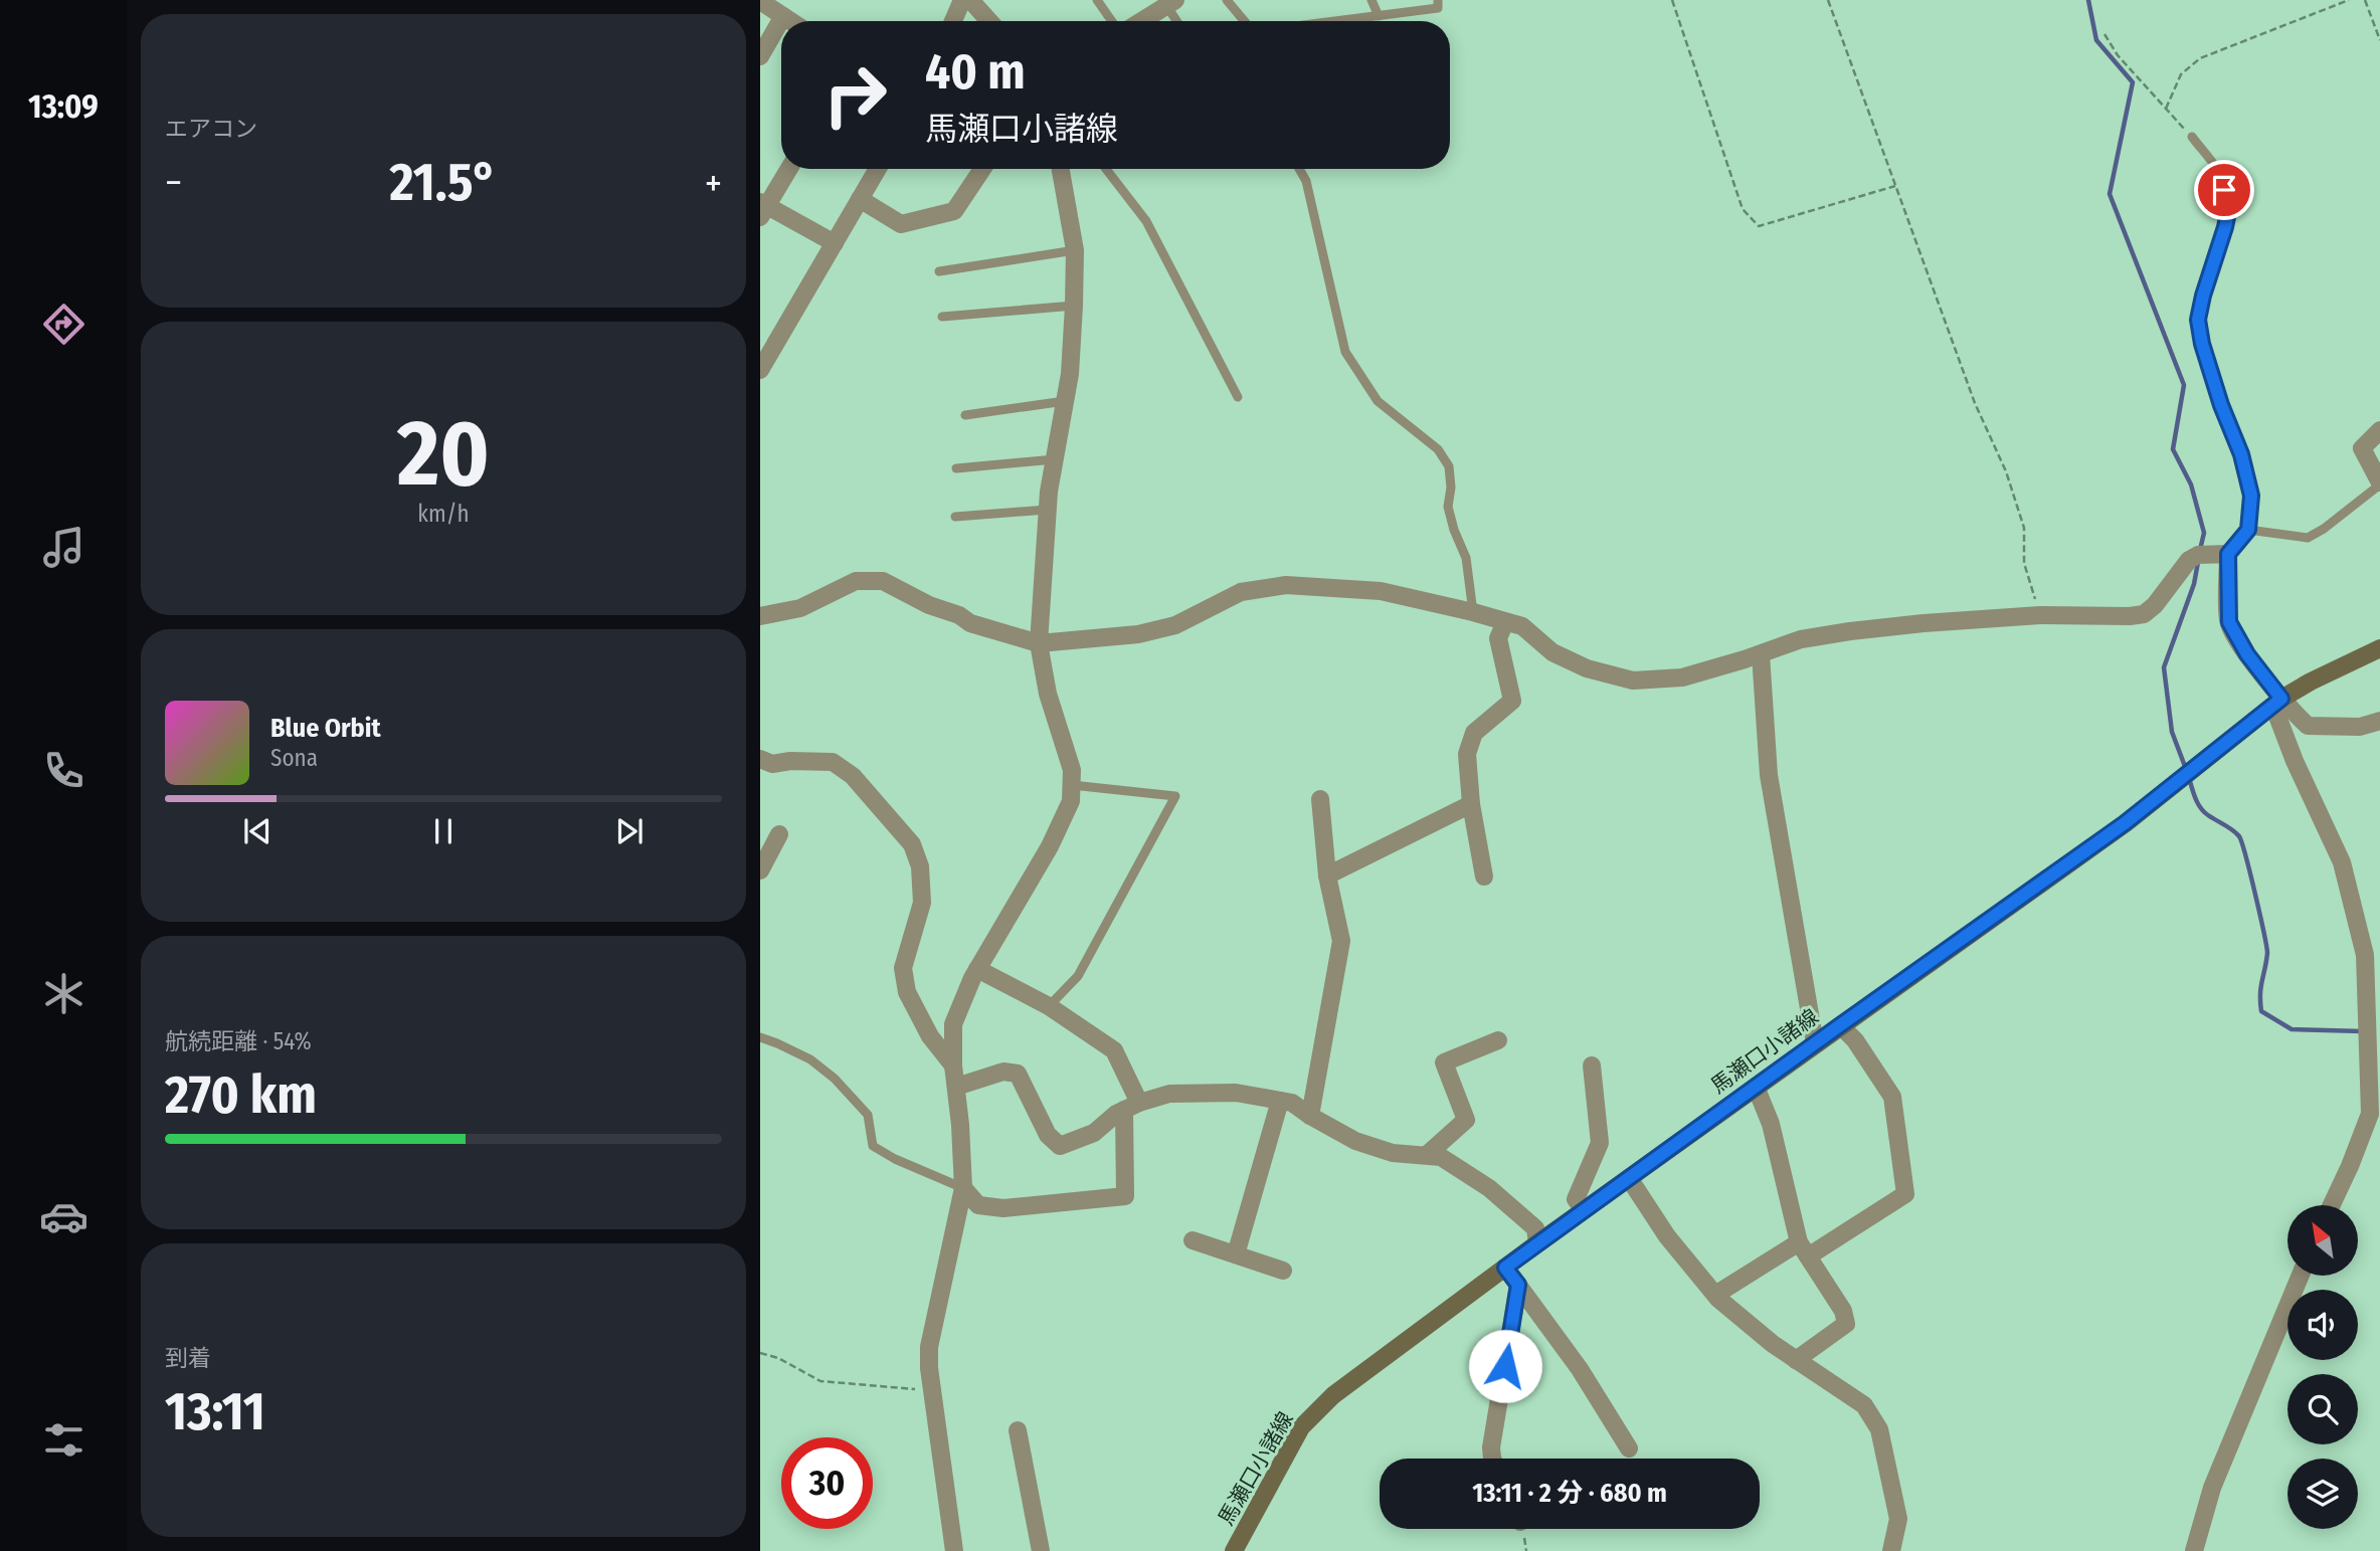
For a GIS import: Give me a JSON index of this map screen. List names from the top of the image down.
{
  "streets": {
    "main road": ["馬瀬口小諸線"]
  },
  "north": "top left",
  "page": {
    "tabs": "13:09",
    "tile": [
      "エアコン",
      ["20", "km/h"],
      ["航続距離 · 54%", "270 km"],
      ["到着", "13:11"]
    ],
    "turn": ["40 m", "馬瀬口小諸線"],
    "heat": ["−", "21.5°", "+"],
    "song": ["Blue Orbit", "Sona"],
    "limit": "30",
    "trip": "13:11 · 2 分 · 680 m"
  }
}
